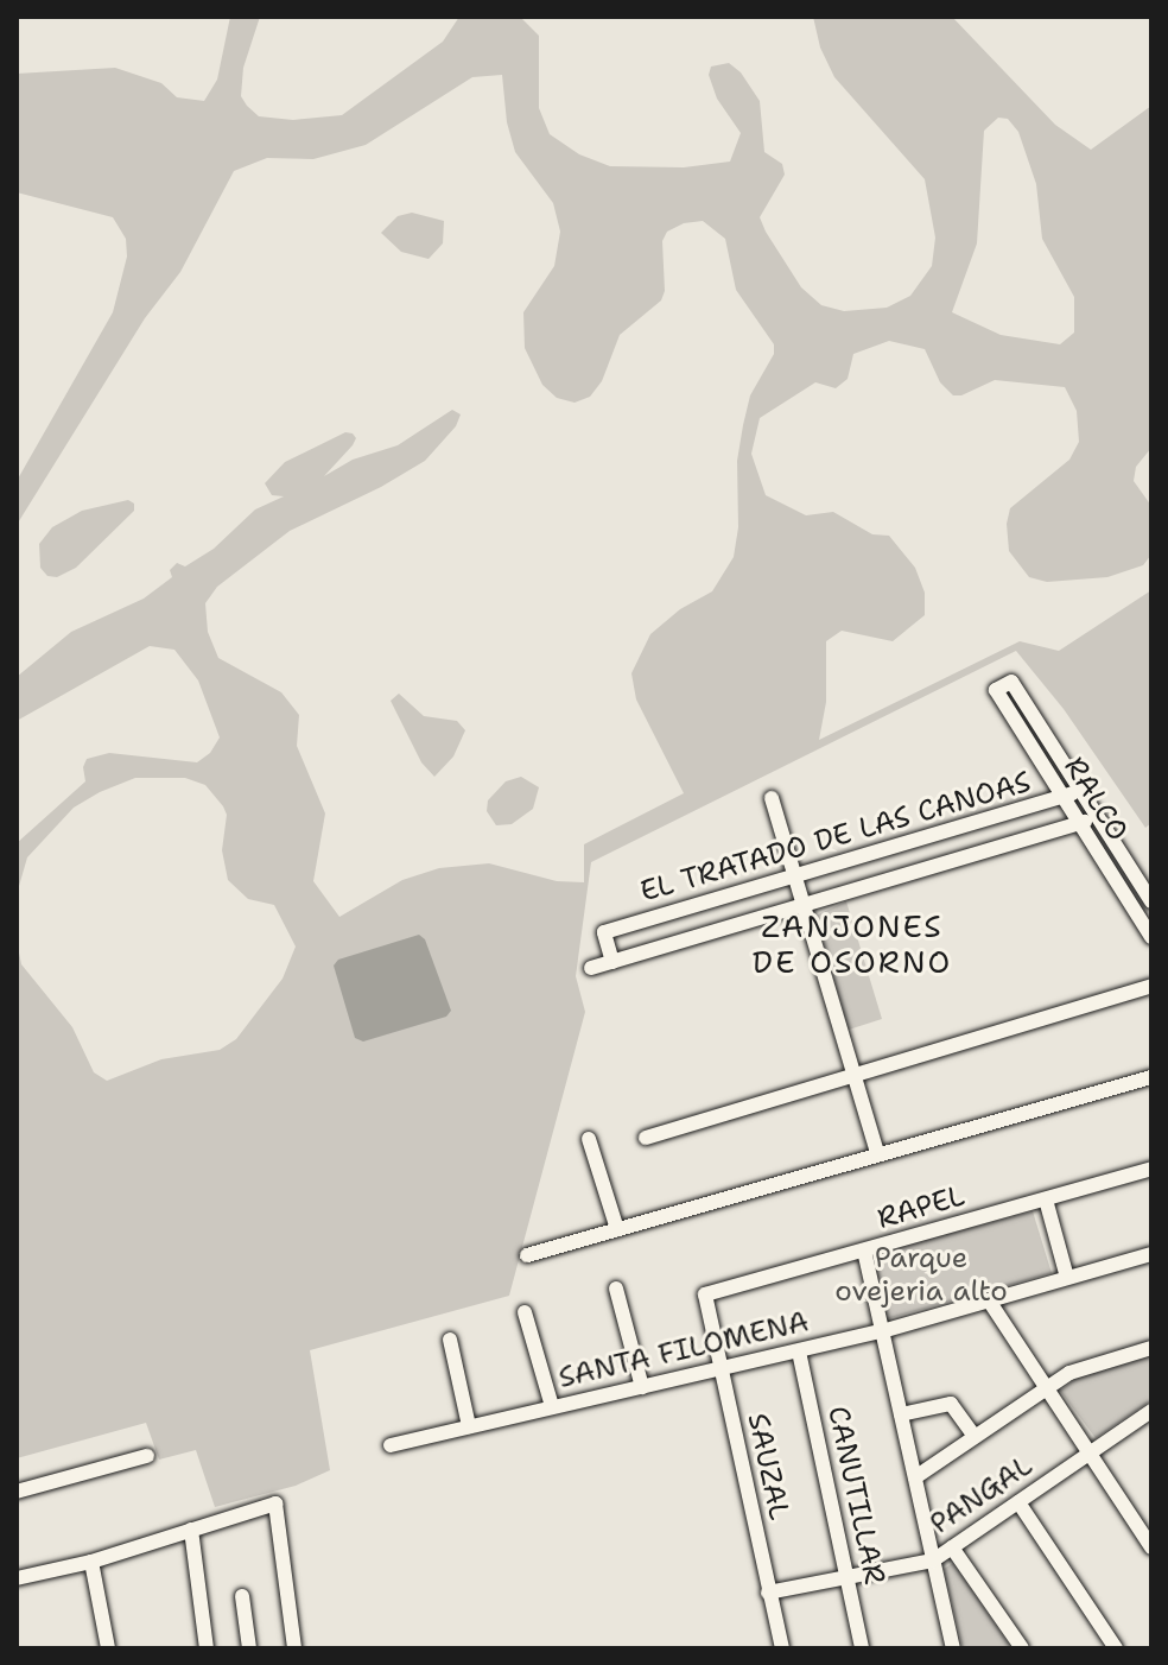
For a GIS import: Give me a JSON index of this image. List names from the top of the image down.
{
  "streets": {
    "street": [
      "RALCO",
      "EL TRATADO DE LAS CANOAS",
      "RAPEL",
      "SANTA FILOMENA",
      "SAUZAL",
      "CANUTILLAR",
      "PANGAL"
    ]
  },
  "crossings": [
    ["RALCO", "EL TRATADO DE LAS CANOAS"],
    ["RAPEL", "SAUZAL"],
    ["SANTA FILOMENA", "SAUZAL"],
    ["SANTA FILOMENA", "CANUTILLAR"],
    ["SAUZAL", "PANGAL"],
    ["CANUTILLAR", "PANGAL"]
  ],
  "districts": ["ZANJONES DE OSORNO"],
  "parks": ["Parque ovejeria alto"]
}
